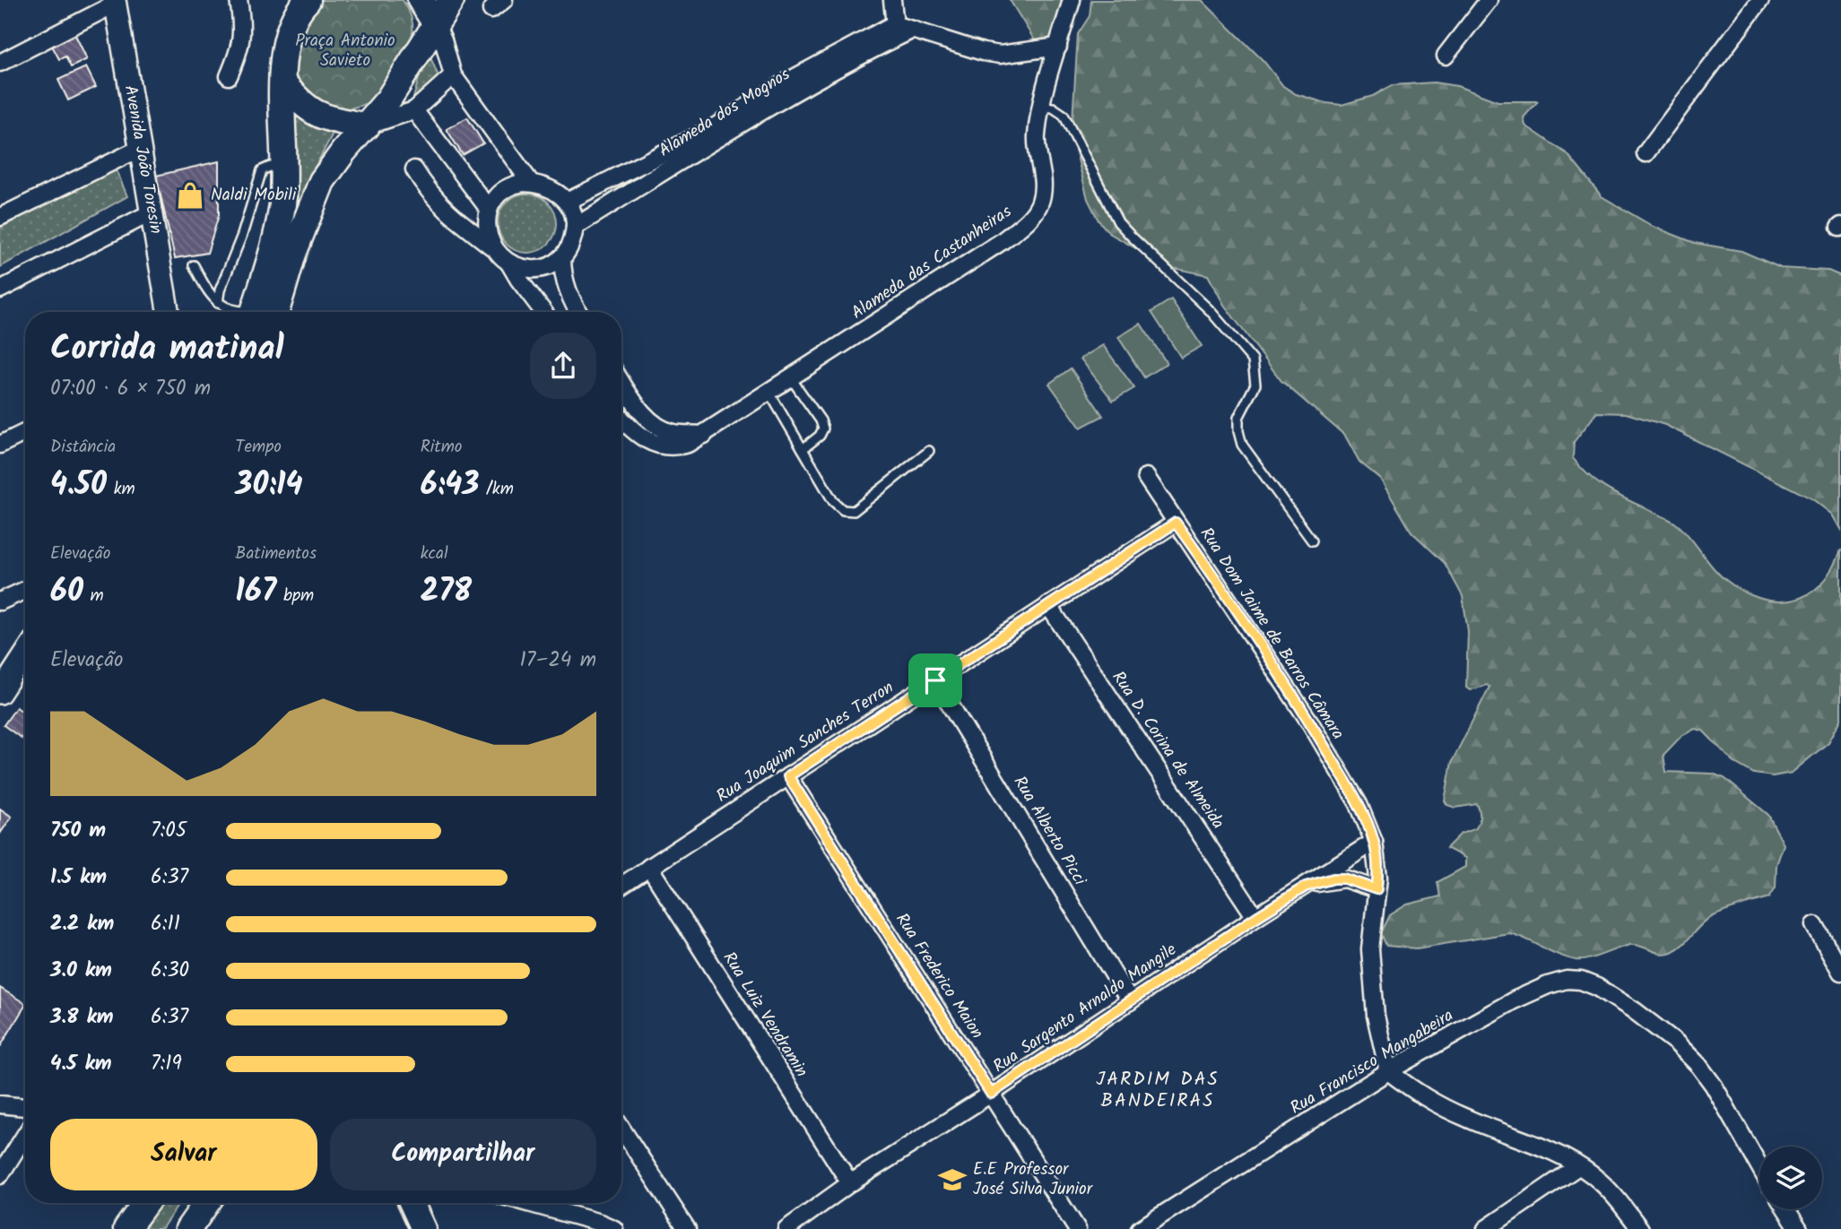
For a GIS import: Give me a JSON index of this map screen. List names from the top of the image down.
{
  "streets": {
    "street": [
      "Alameda dos Mognos",
      "Avenida João Toresin",
      "Alameda das Castanheiras",
      "Rua Dom Jaime de Barros Câmara",
      "Rua Joaquim Sanches Terron",
      "Rua D. Corina de Almeida",
      "Rua Alberto Picci",
      "Rua Frederico Maion",
      "Rua Sargento Arnaldo Mangile",
      "Rua Luiz Vendramin",
      "Rua Francisco Mangabeira"
    ]
  },
  "crossings": [
    ["Rua Dom Jaime de Barros Câmara", "Rua Joaquim Sanches Terron"],
    ["Rua Dom Jaime de Barros Câmara", "Rua Sargento Arnaldo Mangile"],
    ["Rua Dom Jaime de Barros Câmara", "Rua Francisco Mangabeira"],
    ["Rua Joaquim Sanches Terron", "Rua D. Corina de Almeida"],
    ["Rua Joaquim Sanches Terron", "Rua Alberto Picci"],
    ["Rua Joaquim Sanches Terron", "Rua Frederico Maion"],
    ["Rua Joaquim Sanches Terron", "Rua Luiz Vendramin"],
    ["Rua D. Corina de Almeida", "Rua Sargento Arnaldo Mangile"],
    ["Rua Alberto Picci", "Rua Sargento Arnaldo Mangile"],
    ["Rua Frederico Maion", "Rua Sargento Arnaldo Mangile"],
    ["Rua Sargento Arnaldo Mangile", "Rua Luiz Vendramin"]
  ],
  "districts": ["JARDIM DAS BANDEIRAS"],
  "parks": ["Praça Antonio Savieto"],
  "places": {
    "shop": ["Naldi Mobili"],
    "school or university": ["E.E Professor José Silva Junior"]
  },
  "page": {
    "heading": ["Corrida matinal", "07:00 · 6 × 750 m"],
    "stats": [
      ["Distância", "4.50 km"],
      ["Tempo", "30:14"],
      ["Ritmo", "6:43 /km"],
      ["Elevação", "60 m"],
      ["Batimentos", "167 bpm"],
      ["kcal", "278"]
    ],
    "chart": ["Elevação", "17–24 m"],
    "list": [
      {
        "name": "750 m",
        "note": "7:05"
      },
      {
        "name": "1.5 km",
        "note": "6:37"
      },
      {
        "name": "2.2 km",
        "note": "6:11"
      },
      {
        "name": "3.0 km",
        "note": "6:30"
      },
      {
        "name": "3.8 km",
        "note": "6:37"
      },
      {
        "name": "4.5 km",
        "note": "7:19"
      }
    ],
    "buttons": ["Salvar", "Compartilhar"]
  }
}
